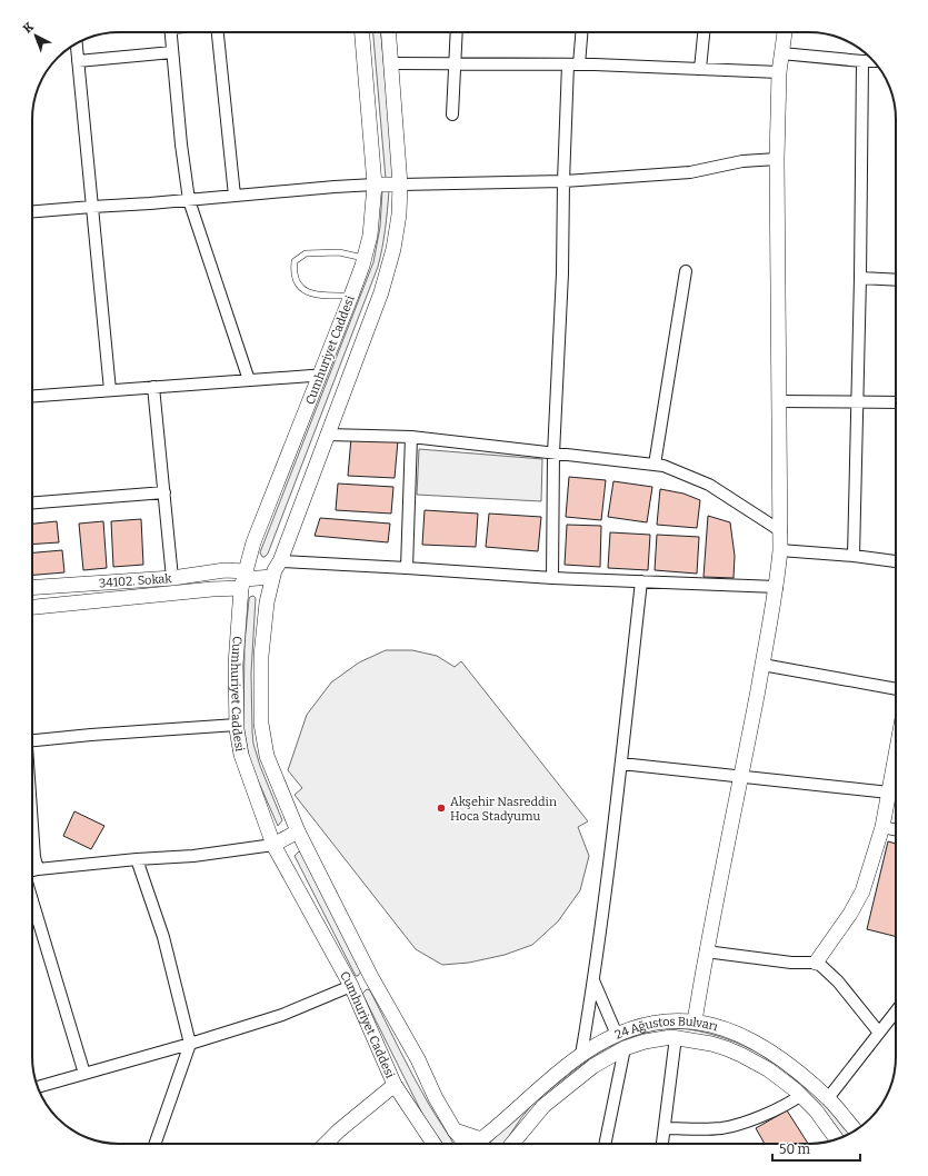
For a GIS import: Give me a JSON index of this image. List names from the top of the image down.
{
  "streets": {
    "main road": ["Cumhuriyet Caddesi", "34102. Sokak", "24 Ağustos Bulvarı"]
  },
  "crossings": [
    ["Cumhuriyet Caddesi", "34102. Sokak"]
  ],
  "places": ["Akşehir Nasreddin Hoca Stadyumu"],
  "scale_bar": "50 m",
  "north": "top left"
}
